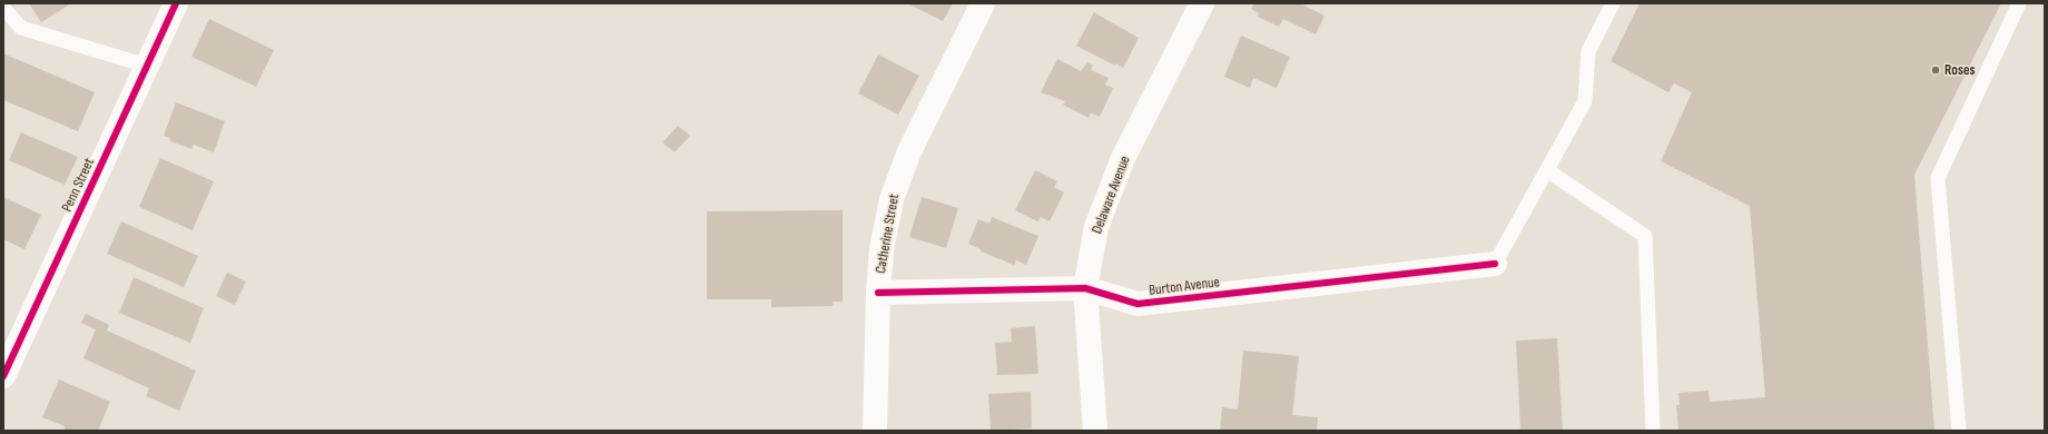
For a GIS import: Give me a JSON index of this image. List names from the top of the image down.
{
  "streets": {
    "street": [
      "Penn Street",
      "Delaware Avenue",
      "Catherine Street",
      "Burton Avenue"
    ]
  },
  "crossings": [
    ["Delaware Avenue", "Burton Avenue"],
    ["Catherine Street", "Burton Avenue"]
  ],
  "places": ["Roses"]
}
